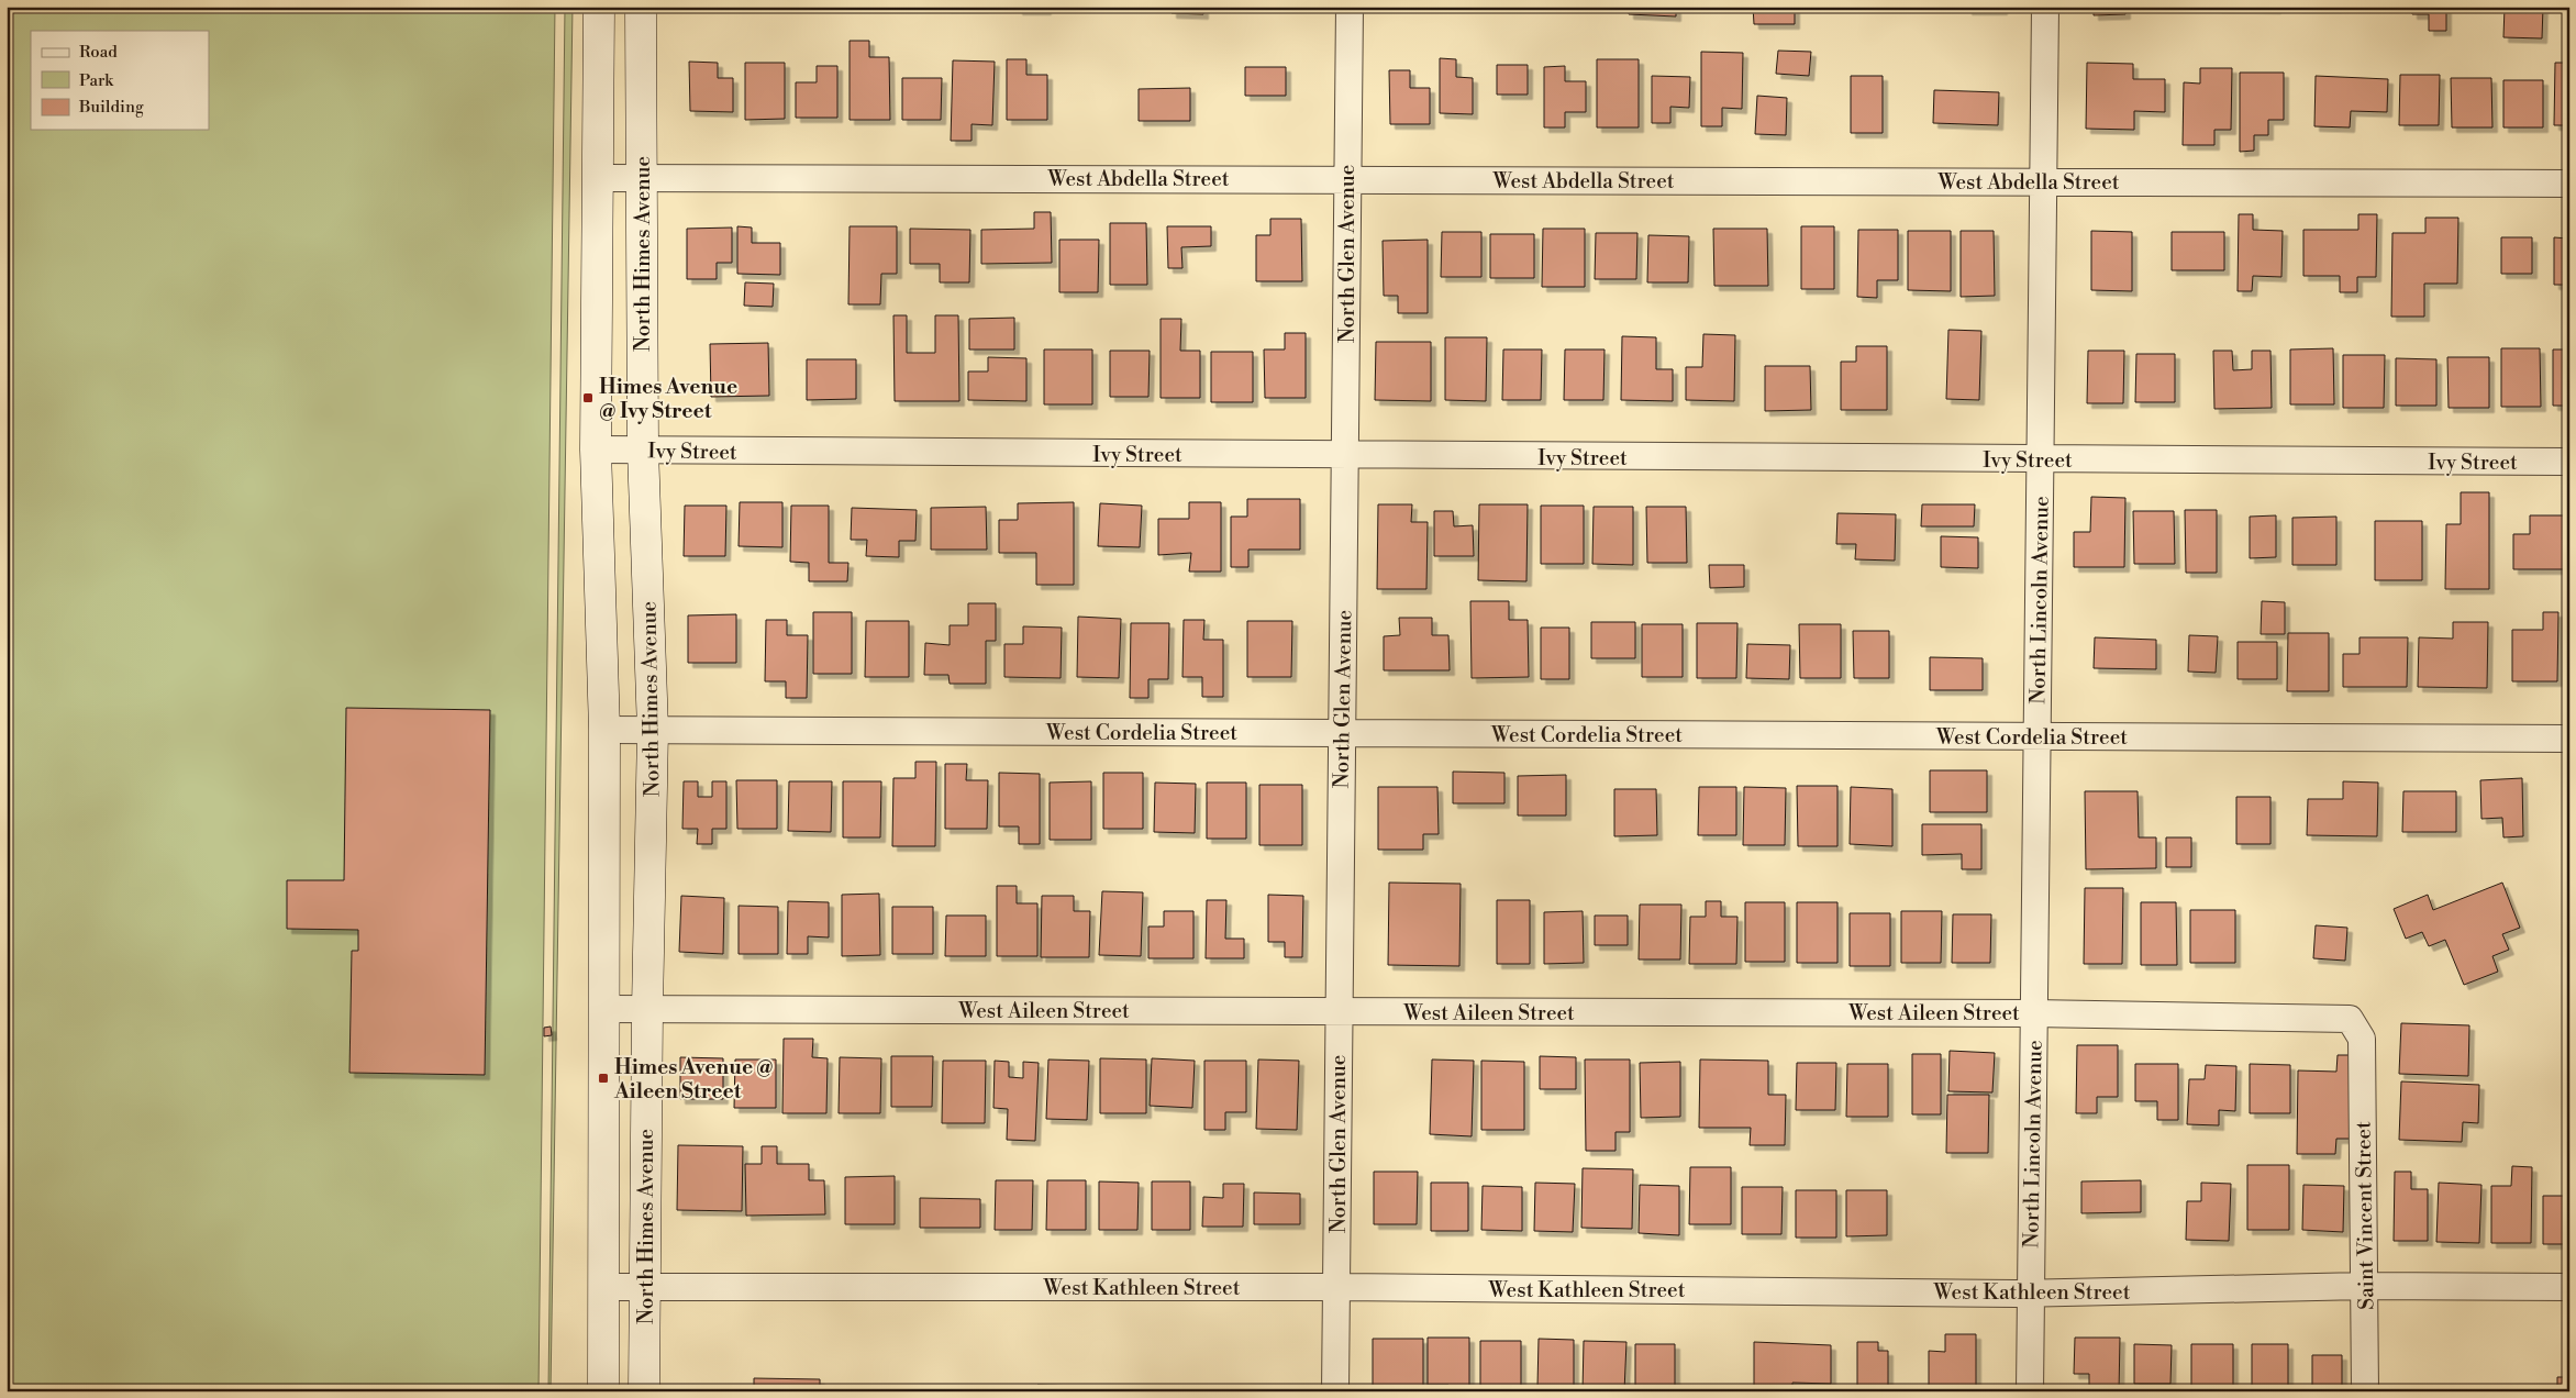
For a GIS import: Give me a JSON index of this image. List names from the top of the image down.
{
  "streets": {
    "street": [
      "West Abdella Street",
      "North Himes Avenue",
      "North Glen Avenue",
      "Ivy Street",
      "North Lincoln Avenue",
      "West Cordelia Street",
      "West Aileen Street",
      "Saint Vincent Street",
      "West Kathleen Street"
    ]
  },
  "crossings": [
    ["West Abdella Street", "North Himes Avenue"],
    ["West Abdella Street", "North Glen Avenue"],
    ["West Abdella Street", "North Lincoln Avenue"],
    ["North Himes Avenue", "Ivy Street"],
    ["North Himes Avenue", "West Cordelia Street"],
    ["North Himes Avenue", "West Aileen Street"],
    ["North Himes Avenue", "West Kathleen Street"],
    ["North Glen Avenue", "Ivy Street"],
    ["North Glen Avenue", "West Cordelia Street"],
    ["North Glen Avenue", "West Aileen Street"],
    ["North Glen Avenue", "West Kathleen Street"],
    ["Ivy Street", "North Lincoln Avenue"],
    ["North Lincoln Avenue", "West Cordelia Street"],
    ["North Lincoln Avenue", "West Aileen Street"],
    ["North Lincoln Avenue", "West Kathleen Street"],
    ["West Aileen Street", "Saint Vincent Street"],
    ["Saint Vincent Street", "West Kathleen Street"]
  ],
  "places": {
    "transit": ["Himes Avenue @ Ivy Street", "Himes Avenue @ Aileen Street"]
  },
  "legend": ["Road", "Park", "Building"]
}
